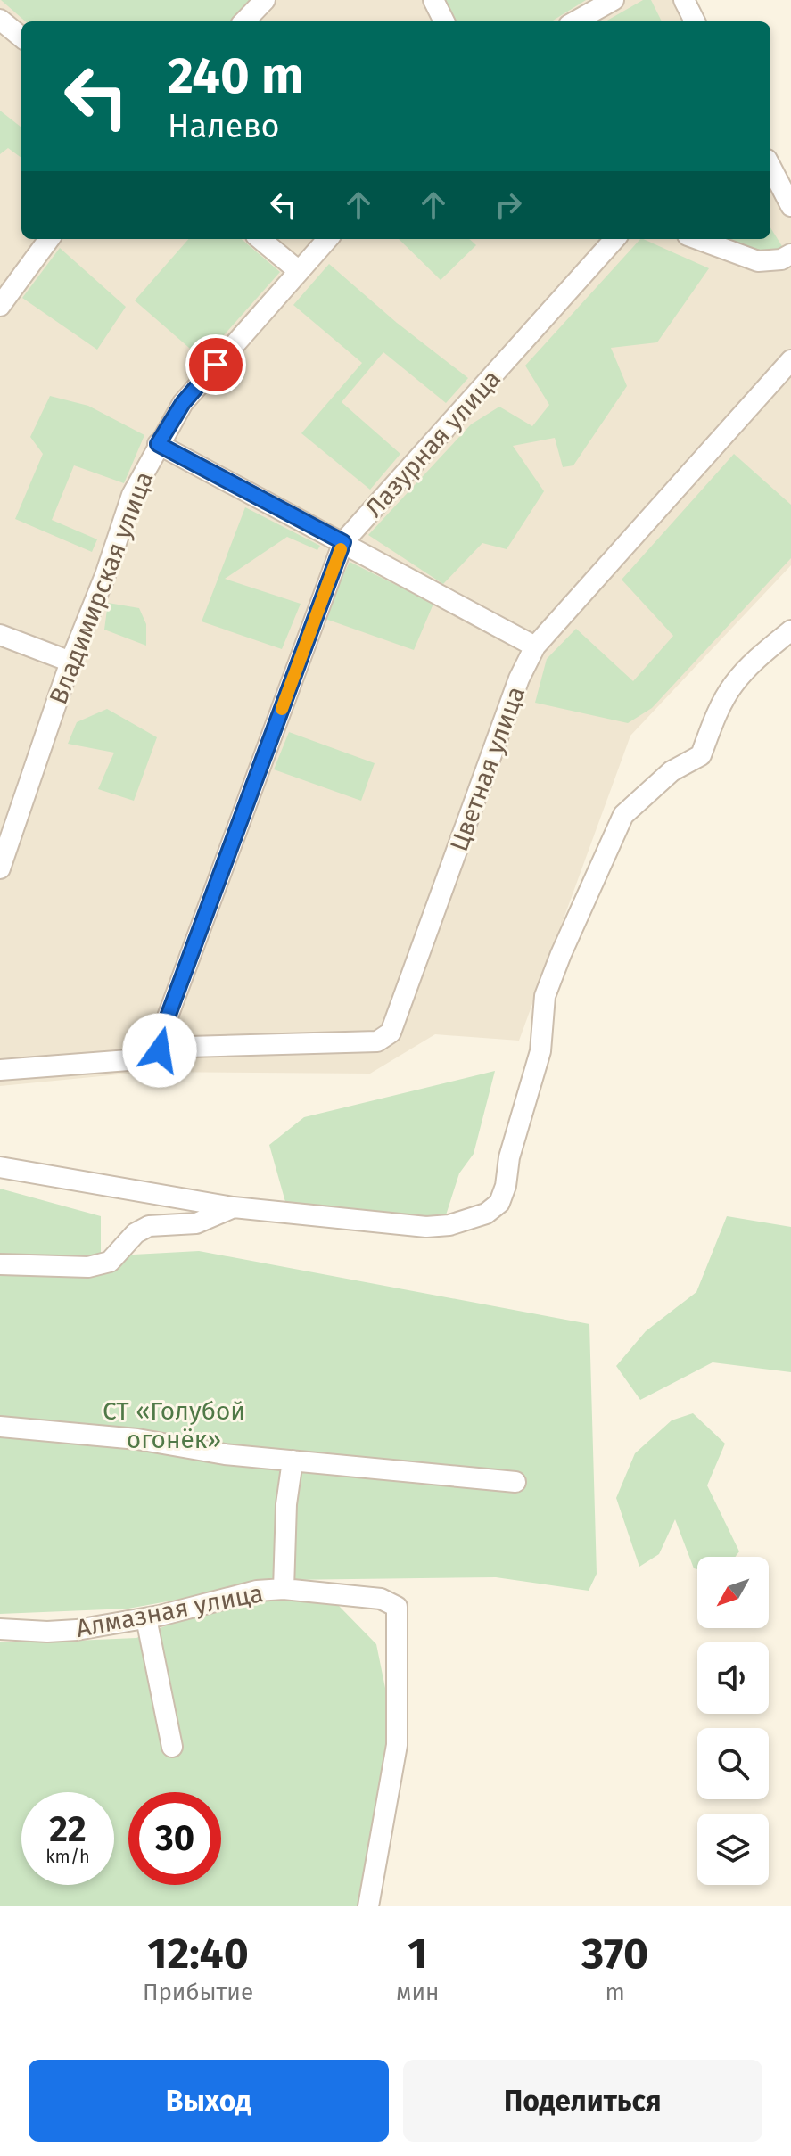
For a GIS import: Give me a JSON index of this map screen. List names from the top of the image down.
{
  "streets": {
    "street": [
      "Лазурная улица",
      "Владимирская улица",
      "Цветная улица",
      "Алмазная улица"
    ]
  },
  "crossings": [
    ["Лазурная улица", "Цветная улица"]
  ],
  "parks": ["СТ «Голубой огонёк»"],
  "north": "bottom left",
  "page": {
    "turn": ["240 m", "Налево"],
    "speed": "22 km/h",
    "limit": "30",
    "eta": [
      "12:40",
      "Прибытие",
      "1",
      "мин",
      "370",
      "m"
    ],
    "buttons": ["Выход", "Поделиться"]
  }
}
